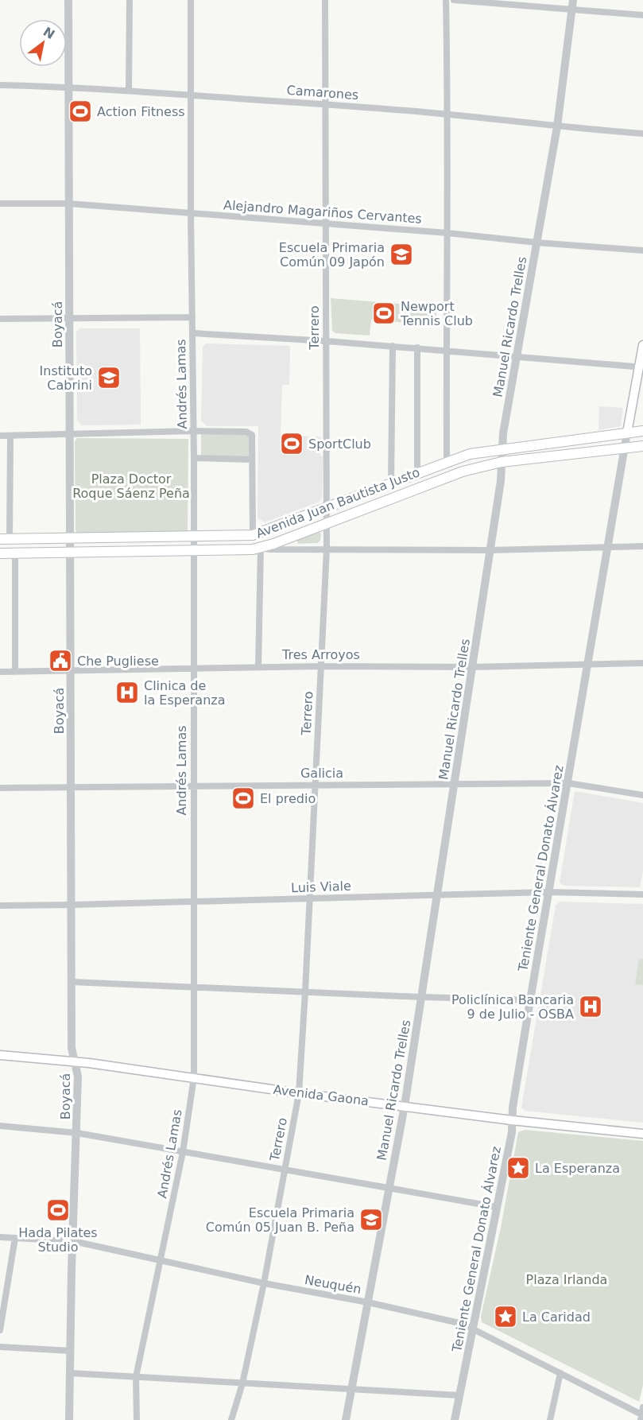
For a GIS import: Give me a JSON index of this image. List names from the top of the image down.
{
  "streets": {
    "main road": ["Avenida Juan Bautista Justo", "Avenida Gaona"],
    "street": [
      "Camarones",
      "Alejandro Magariños Cervantes",
      "Boyacá",
      "Manuel Ricardo Trelles",
      "Terrero",
      "Andrés Lamas",
      "Tres Arroyos",
      "Galicia",
      "Teniente General Donato Álvarez",
      "Luis Viale",
      "Neuquén"
    ]
  },
  "crossings": [
    ["Camarones", "Boyacá"],
    ["Camarones", "Manuel Ricardo Trelles"],
    ["Camarones", "Terrero"],
    ["Camarones", "Andrés Lamas"],
    ["Alejandro Magariños Cervantes", "Boyacá"],
    ["Alejandro Magariños Cervantes", "Manuel Ricardo Trelles"],
    ["Alejandro Magariños Cervantes", "Terrero"],
    ["Alejandro Magariños Cervantes", "Andrés Lamas"],
    ["Boyacá", "Avenida Juan Bautista Justo"],
    ["Boyacá", "Tres Arroyos"],
    ["Boyacá", "Galicia"],
    ["Boyacá", "Luis Viale"],
    ["Boyacá", "Avenida Gaona"],
    ["Boyacá", "Neuquén"],
    ["Manuel Ricardo Trelles", "Avenida Juan Bautista Justo"],
    ["Manuel Ricardo Trelles", "Tres Arroyos"],
    ["Manuel Ricardo Trelles", "Galicia"],
    ["Manuel Ricardo Trelles", "Luis Viale"],
    ["Manuel Ricardo Trelles", "Avenida Gaona"],
    ["Manuel Ricardo Trelles", "Neuquén"],
    ["Terrero", "Avenida Juan Bautista Justo"],
    ["Terrero", "Tres Arroyos"],
    ["Terrero", "Galicia"],
    ["Terrero", "Luis Viale"],
    ["Terrero", "Avenida Gaona"],
    ["Terrero", "Neuquén"],
    ["Andrés Lamas", "Avenida Juan Bautista Justo"],
    ["Andrés Lamas", "Tres Arroyos"],
    ["Andrés Lamas", "Galicia"],
    ["Andrés Lamas", "Luis Viale"],
    ["Andrés Lamas", "Avenida Gaona"],
    ["Andrés Lamas", "Neuquén"],
    ["Avenida Juan Bautista Justo", "Teniente General Donato Álvarez"],
    ["Tres Arroyos", "Teniente General Donato Álvarez"],
    ["Galicia", "Teniente General Donato Álvarez"],
    ["Teniente General Donato Álvarez", "Luis Viale"],
    ["Teniente General Donato Álvarez", "Avenida Gaona"],
    ["Teniente General Donato Álvarez", "Neuquén"]
  ],
  "parks": ["Plaza Doctor Roque Sáenz Peña", "Plaza Irlanda"],
  "places": {
    "sports": [
      "Action Fitness",
      "Newport Tennis Club",
      "SportClub",
      "El predio",
      "Hada Pilates Studio"
    ],
    "school or university": ["Escuela Primaria Común 09 Japón", "Instituto Cabrini", "Escuela Primaria Común 05 Juan B. Peña"],
    "public building": ["Che Pugliese"],
    "hospital": ["Clinica de la Esperanza", "Policlínica Bancaria 9 de Julio - OSBA"],
    "place": ["La Esperanza", "La Caridad"]
  },
  "north": "top right"
}
